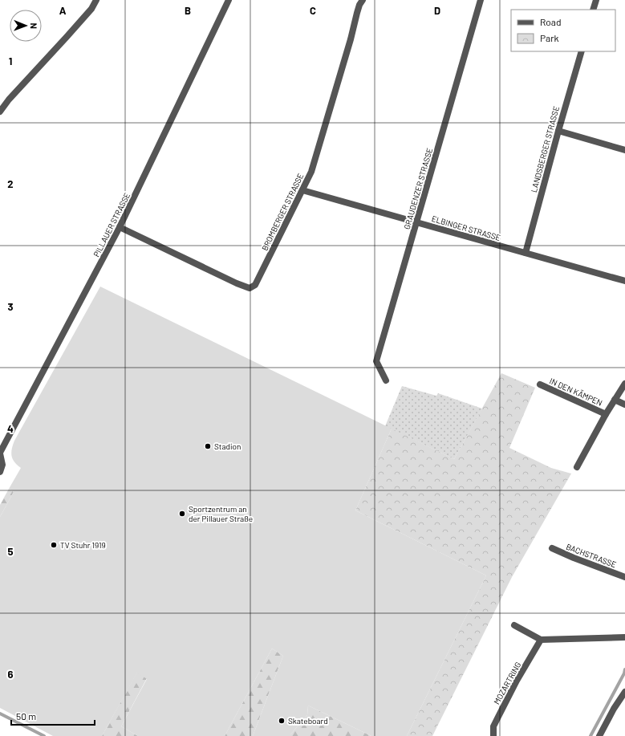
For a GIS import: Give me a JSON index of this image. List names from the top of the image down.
{
  "streets": {
    "street": [
      "LANDSBERGER STRASSE",
      "GRAUDENZER STRASSE",
      "BROMBERGER STRASSE",
      "PILLAUER STRASSE",
      "ELBINGER STRASSE",
      "IN DEN KÄMPEN",
      "BACHSTRASSE",
      "MOZARTRING"
    ]
  },
  "crossings": [
    ["LANDSBERGER STRASSE", "ELBINGER STRASSE"],
    ["GRAUDENZER STRASSE", "ELBINGER STRASSE"],
    ["BROMBERGER STRASSE", "PILLAUER STRASSE"],
    ["BROMBERGER STRASSE", "ELBINGER STRASSE"]
  ],
  "places": [
    "Stadion",
    "Sportzentrum an der Pillauer Straße",
    "TV Stuhr 1919",
    "Skateboard"
  ],
  "legend": ["Road", "Park"],
  "scale_bar": "50 m",
  "north": "right",
  "grid": {
    "columns": [
      "A",
      "B",
      "C",
      "D"
    ],
    "rows": [
      "1",
      "2",
      "3",
      "4",
      "5",
      "6"
    ]
  }
}
